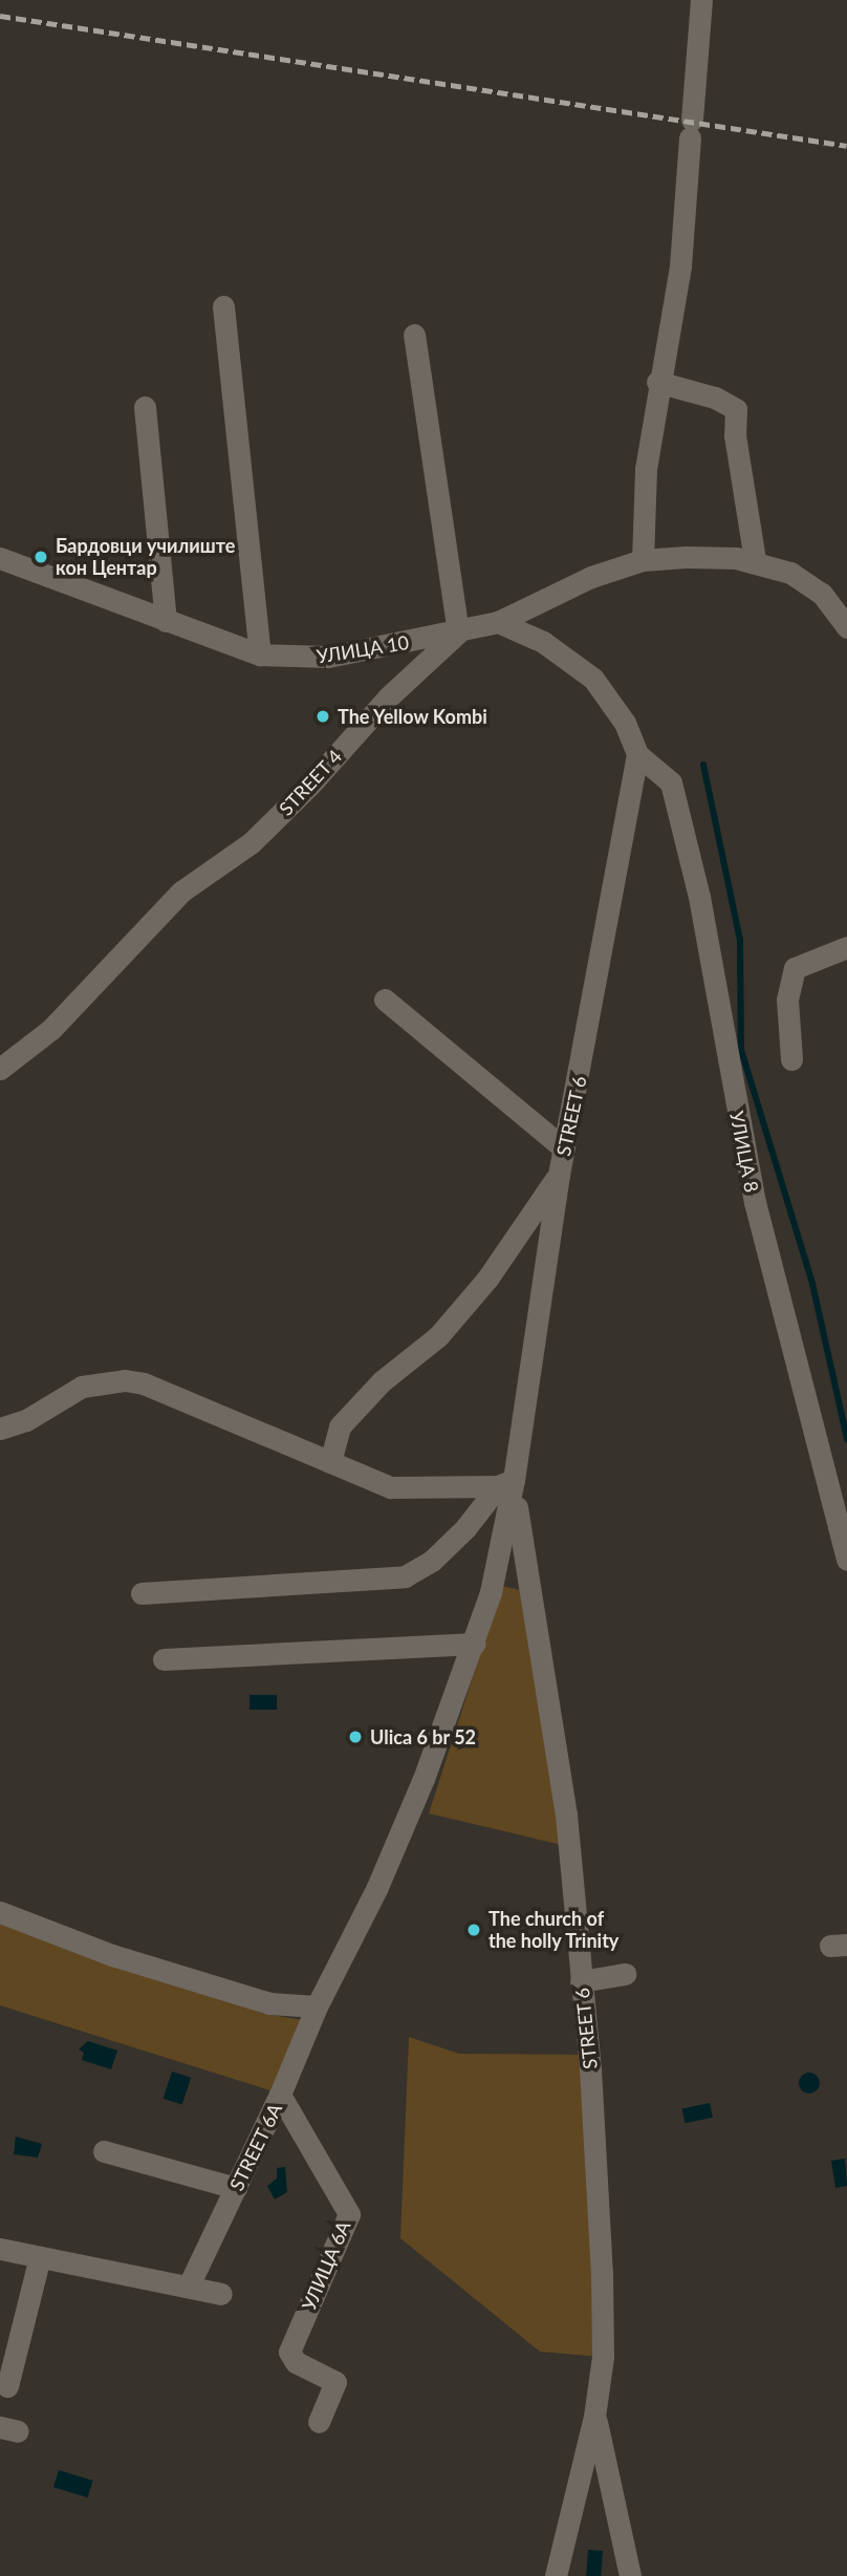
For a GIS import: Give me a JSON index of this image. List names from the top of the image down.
{
  "streets": {
    "street": [
      "УЛИЦА 10",
      "STREET 4",
      "STREET 6",
      "УЛИЦА 8",
      "STREET 6A",
      "УЛИЦА 6A"
    ]
  },
  "crossings": [
    ["УЛИЦА 10", "STREET 4"],
    ["STREET 6", "УЛИЦА 8"],
    ["STREET 6", "STREET 6A"],
    ["STREET 6A", "УЛИЦА 6A"]
  ],
  "places": [
    "Бардовци училиште кон Центар",
    "The Yellow Kombi",
    "Ulica 6 br 52",
    "Тhe church of the holly Trinity"
  ]
}
